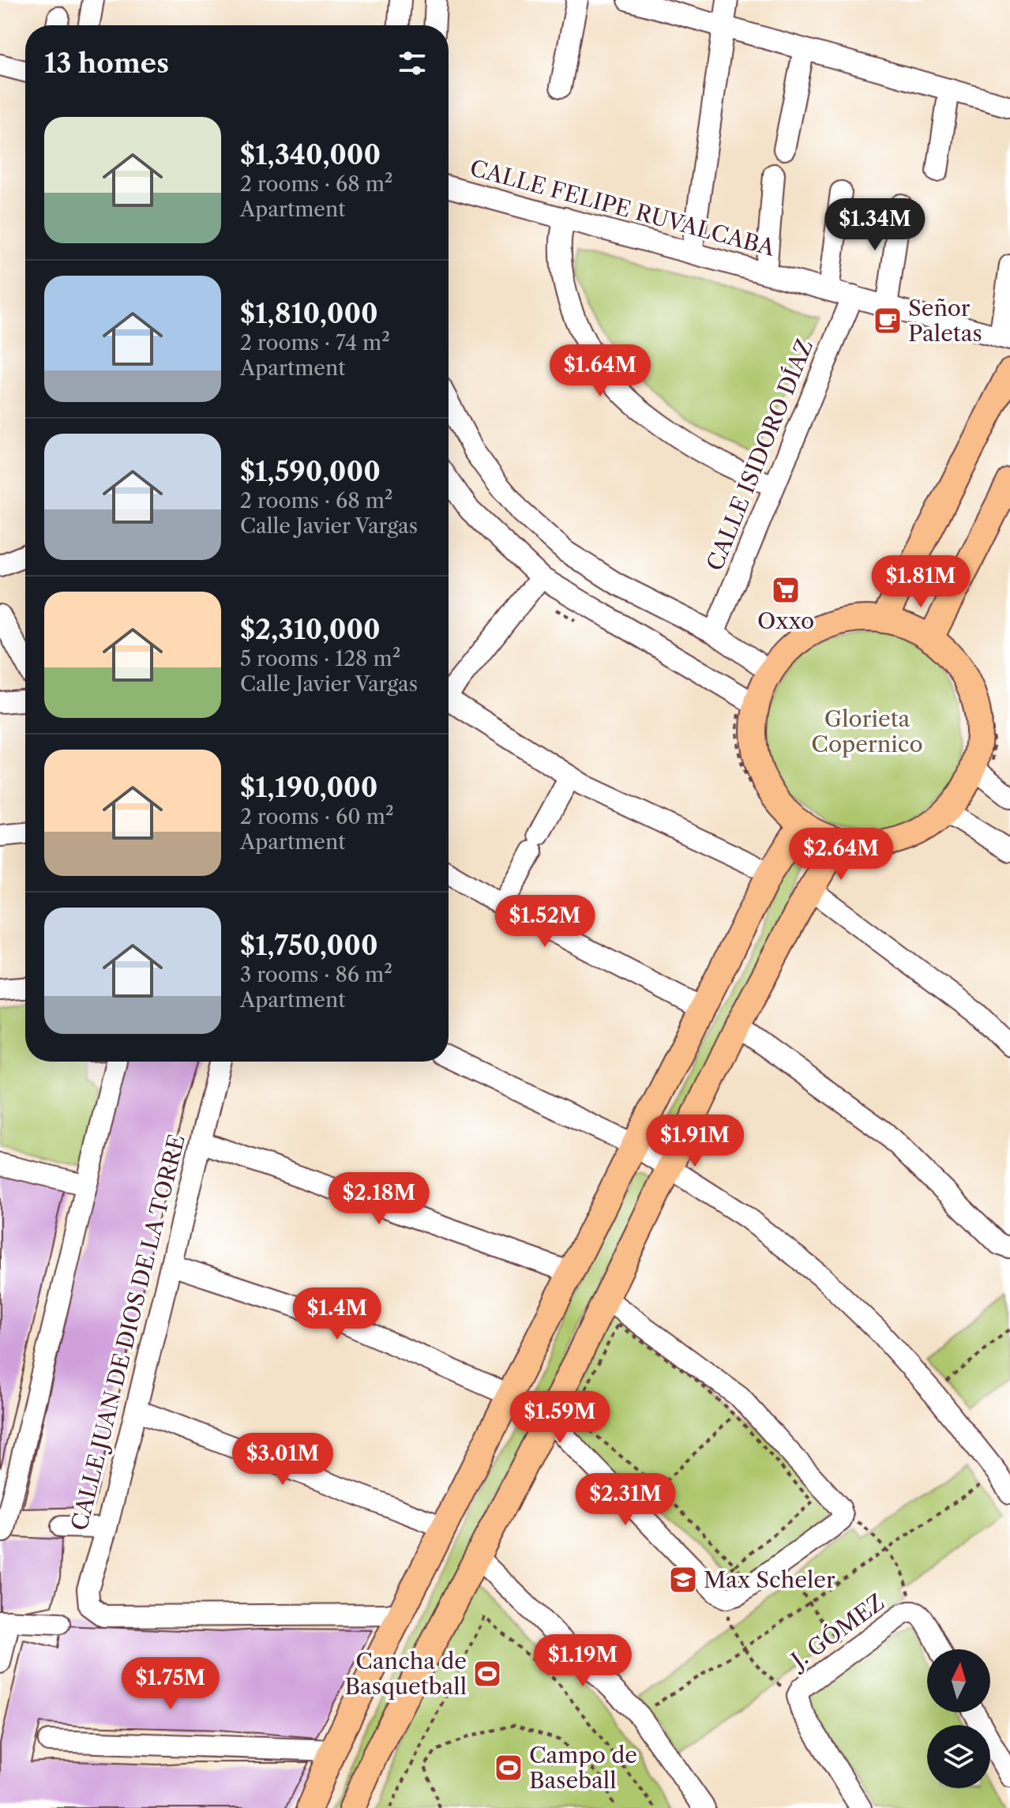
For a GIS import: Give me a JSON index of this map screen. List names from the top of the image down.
{
  "streets": {
    "street": [
      "CALLE FELIPE RUVALCABA",
      "CALLE ISIDORO DÍAZ",
      "CALLE JUAN DE DIOS DE LA TORRE",
      "J. GÓMEZ"
    ]
  },
  "crossings": [
    ["CALLE FELIPE RUVALCABA", "CALLE ISIDORO DÍAZ"]
  ],
  "parks": ["Glorieta Copernico"],
  "places": {
    "cafe": ["Señor Paletas"],
    "supermarket": ["Oxxo"],
    "school or university": ["Max Scheler"],
    "sports": ["Cancha de Basquetball", "Campo de Baseball"]
  },
  "north": "top",
  "page": {
    "heading": "13 homes",
    "list": [
      {
        "name": "$1,340,000",
        "note": "2 rooms · 68 m² · Apartment"
      },
      {
        "name": "$1,810,000",
        "note": "2 rooms · 74 m² · Apartment"
      },
      {
        "name": "$1,590,000",
        "note": "2 rooms · 68 m² · Calle Javier Vargas"
      },
      {
        "name": "$2,310,000",
        "note": "5 rooms · 128 m² · Calle Javier Vargas"
      },
      {
        "name": "$1,190,000",
        "note": "2 rooms · 60 m² · Apartment"
      },
      {
        "name": "$1,750,000",
        "note": "3 rooms · 86 m² · Apartment"
      }
    ],
    "price": [
      "$1.34M",
      "$1.64M",
      "$1.81M",
      "$2.64M",
      "$1.52M",
      "$1.91M",
      "$2.18M",
      "$1.4M",
      "$1.59M",
      "$3.01M",
      "$2.31M",
      "$1.19M",
      "$1.75M"
    ]
  }
}
